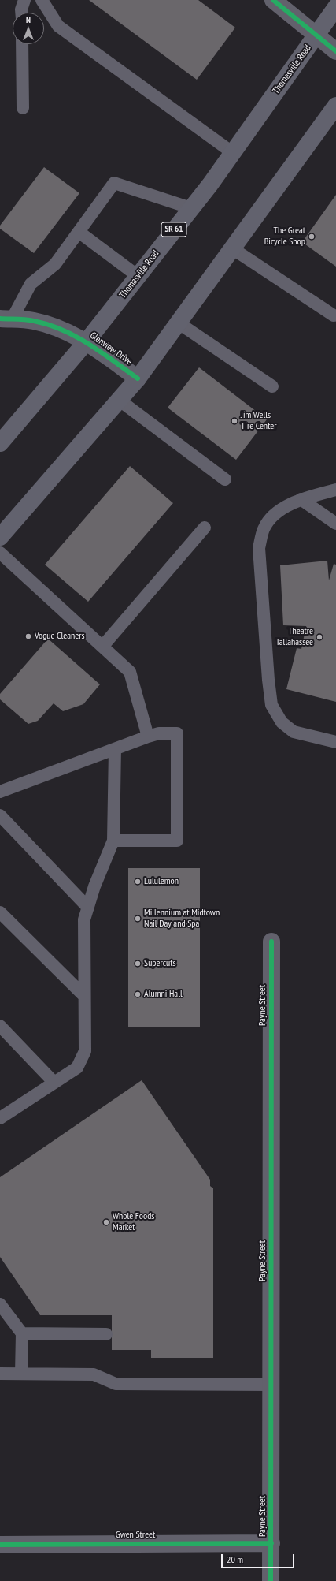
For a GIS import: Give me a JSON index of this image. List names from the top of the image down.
{
  "streets": {
    "main road": ["Thomasville Road", "SR 61"],
    "street": ["Glenview Drive", "Payne Street", "Gwen Street"]
  },
  "crossings": [
    ["Thomasville Road", "Glenview Drive"],
    ["Payne Street", "Gwen Street"]
  ],
  "places": [
    "The Great Bicycle Shop",
    "Jim Wells Tire Center",
    "Vogue Cleaners",
    "Theatre Tallahassee",
    "Lululemon",
    "Millennium at Midtown Nail Day and Spa",
    "Supercuts",
    "Alumni Hall",
    "Whole Foods Market"
  ],
  "scale_bar": "20 m",
  "north": "top"
}
